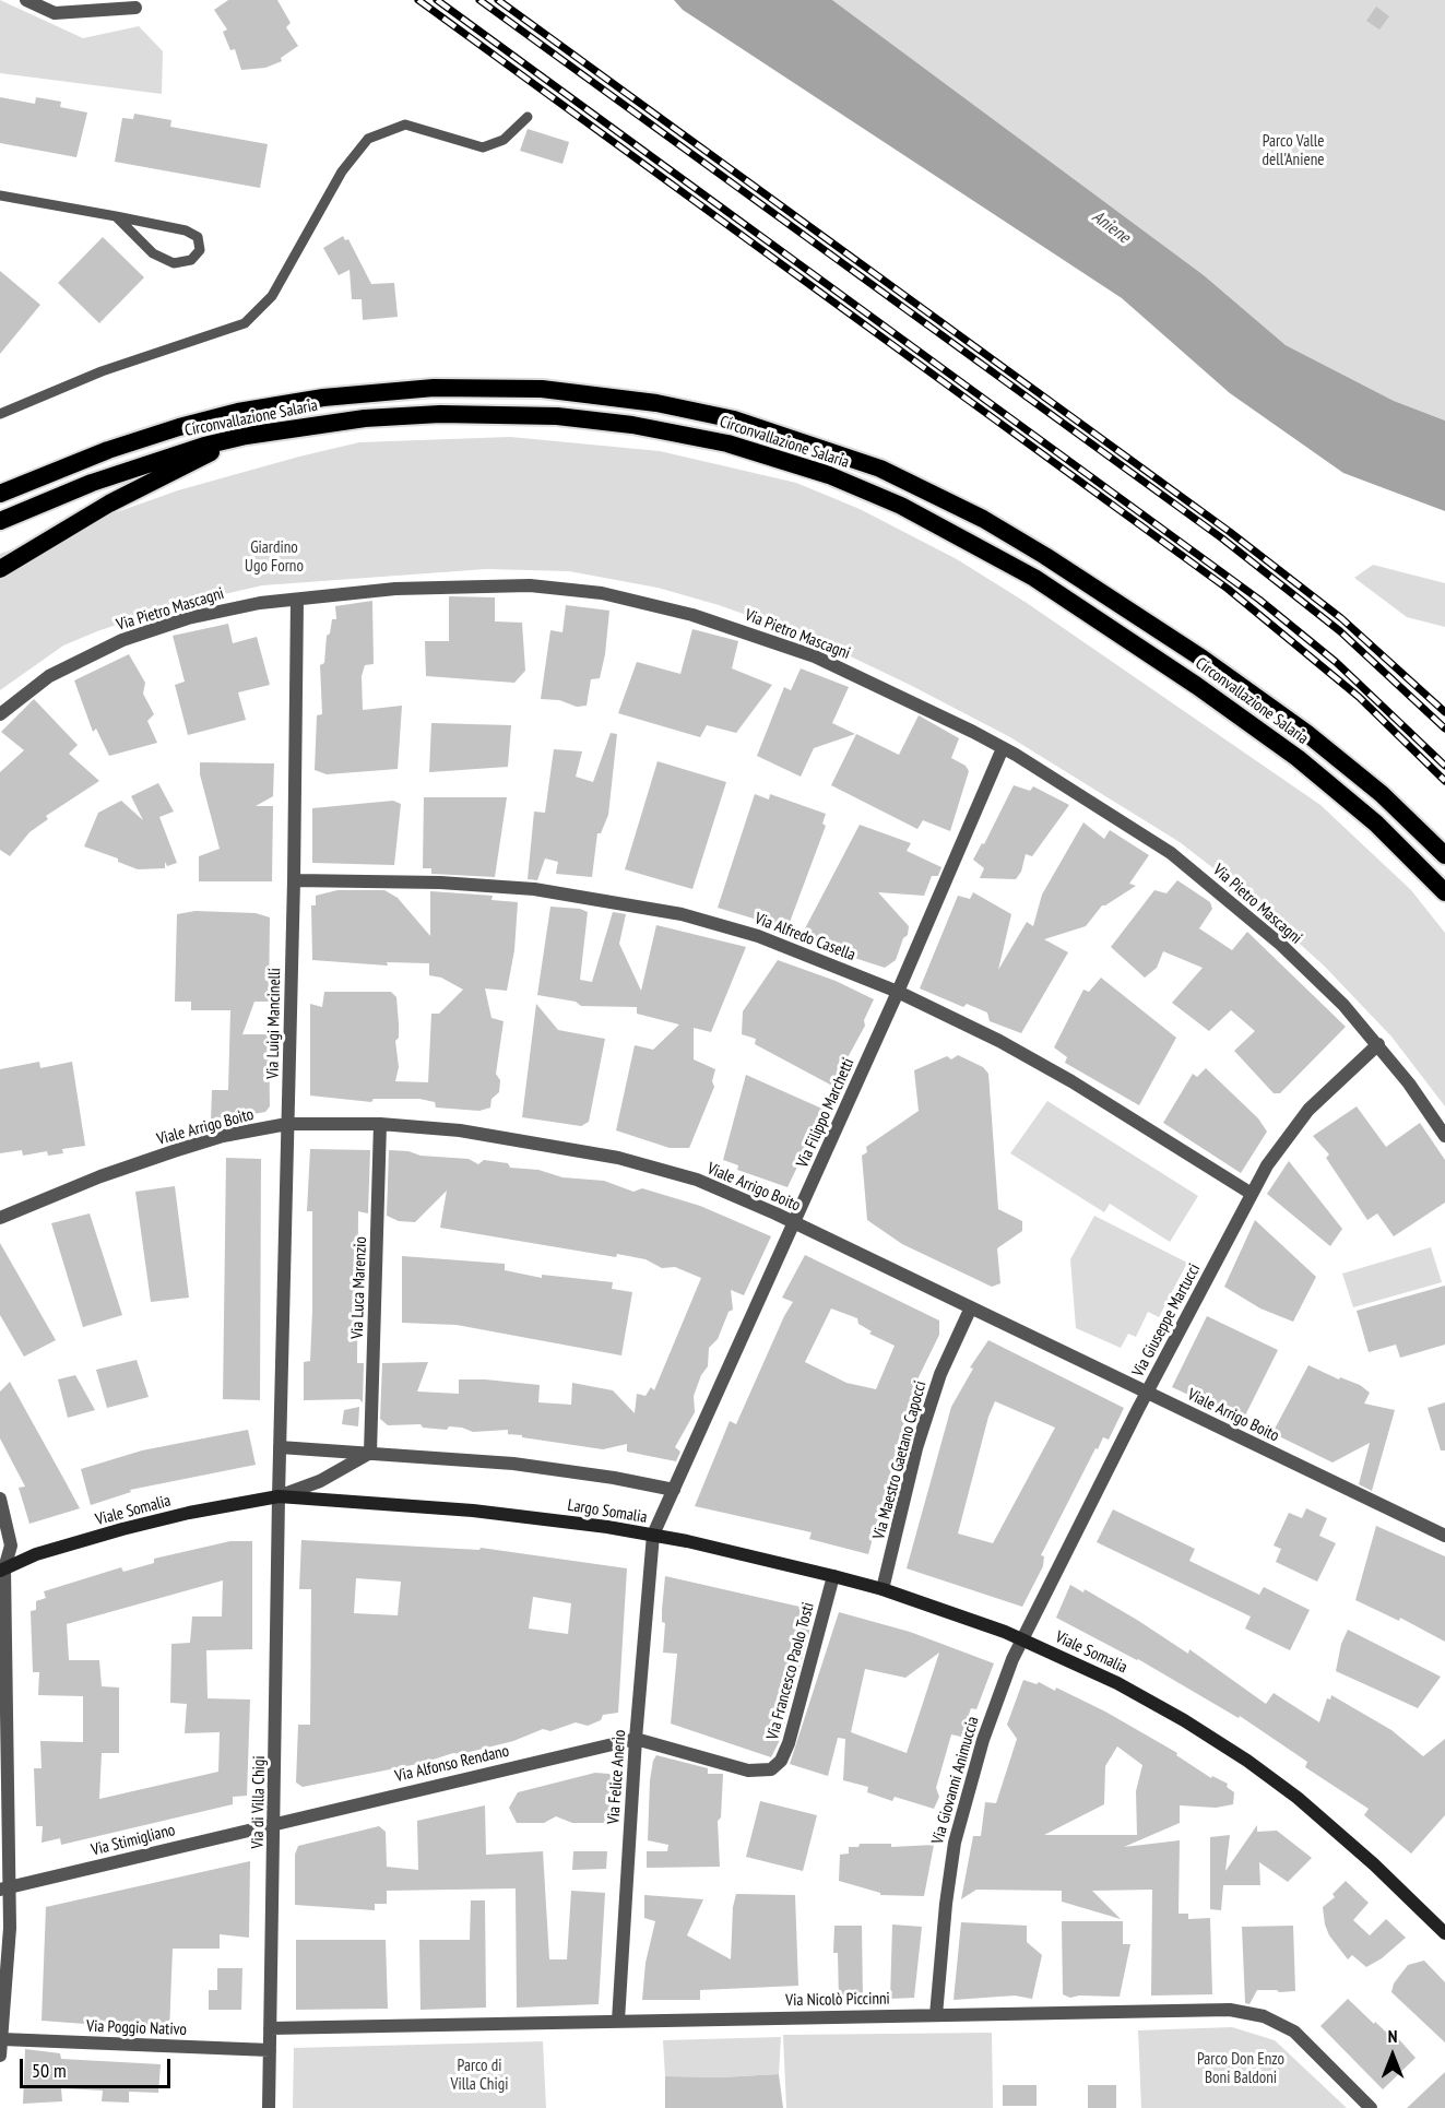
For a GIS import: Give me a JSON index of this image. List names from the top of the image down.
{
  "streets": {
    "highway": ["Circonvallazione Salaria"],
    "main road": ["Viale Somalia", "Largo Somalia"],
    "street": [
      "Via Pietro Mascagni",
      "Via Alfredo Casella",
      "Via Luigi Mancinelli",
      "Via Filippo Marchetti",
      "Viale Arrigo Boito",
      "Via Luca Marenzio",
      "Via Giuseppe Martucci",
      "Via Maestro Gaetano Capocci",
      "Via Francesco Paolo Tosti",
      "Via Alfonso Rendano",
      "Via Felice Anerio",
      "Via Giovanni Animuccia",
      "Via di Villa Chigi",
      "Via Stimigliano",
      "Via Nicolò Piccinni",
      "Via Poggio Nativo"
    ]
  },
  "crossings": [
    ["Via Pietro Mascagni", "Via Luigi Mancinelli"],
    ["Via Pietro Mascagni", "Via Filippo Marchetti"],
    ["Via Pietro Mascagni", "Via Giuseppe Martucci"],
    ["Via Alfredo Casella", "Via Luigi Mancinelli"],
    ["Via Alfredo Casella", "Via Filippo Marchetti"],
    ["Via Alfredo Casella", "Via Giuseppe Martucci"],
    ["Via Luigi Mancinelli", "Viale Arrigo Boito"],
    ["Via Luigi Mancinelli", "Largo Somalia"],
    ["Via Filippo Marchetti", "Viale Arrigo Boito"],
    ["Via Filippo Marchetti", "Largo Somalia"],
    ["Viale Arrigo Boito", "Via Luca Marenzio"],
    ["Viale Arrigo Boito", "Via Giuseppe Martucci"],
    ["Viale Arrigo Boito", "Via Maestro Gaetano Capocci"],
    ["Via Luca Marenzio", "Largo Somalia"],
    ["Via Giuseppe Martucci", "Viale Somalia"],
    ["Via Giuseppe Martucci", "Via Giovanni Animuccia"],
    ["Via Maestro Gaetano Capocci", "Viale Somalia"],
    ["Viale Somalia", "Largo Somalia"],
    ["Viale Somalia", "Via Francesco Paolo Tosti"],
    ["Viale Somalia", "Via Felice Anerio"],
    ["Viale Somalia", "Via Giovanni Animuccia"],
    ["Viale Somalia", "Via di Villa Chigi"],
    ["Largo Somalia", "Via Felice Anerio"],
    ["Largo Somalia", "Via di Villa Chigi"],
    ["Via Francesco Paolo Tosti", "Via Alfonso Rendano"],
    ["Via Francesco Paolo Tosti", "Via Felice Anerio"],
    ["Via Alfonso Rendano", "Via Felice Anerio"],
    ["Via Alfonso Rendano", "Via di Villa Chigi"],
    ["Via Alfonso Rendano", "Via Stimigliano"],
    ["Via Felice Anerio", "Via Nicolò Piccinni"],
    ["Via Giovanni Animuccia", "Via Nicolò Piccinni"],
    ["Via di Villa Chigi", "Via Stimigliano"],
    ["Via di Villa Chigi", "Via Nicolò Piccinni"],
    ["Via di Villa Chigi", "Via Poggio Nativo"]
  ],
  "water": ["Aniene"],
  "parks": [
    "Parco Valle dell'Aniene",
    "Giardino Ugo Forno",
    "Parco Don Enzo Boni Baldoni",
    "Parco di Villa Chigi"
  ],
  "scale_bar": "50 m",
  "north": "top"
}
